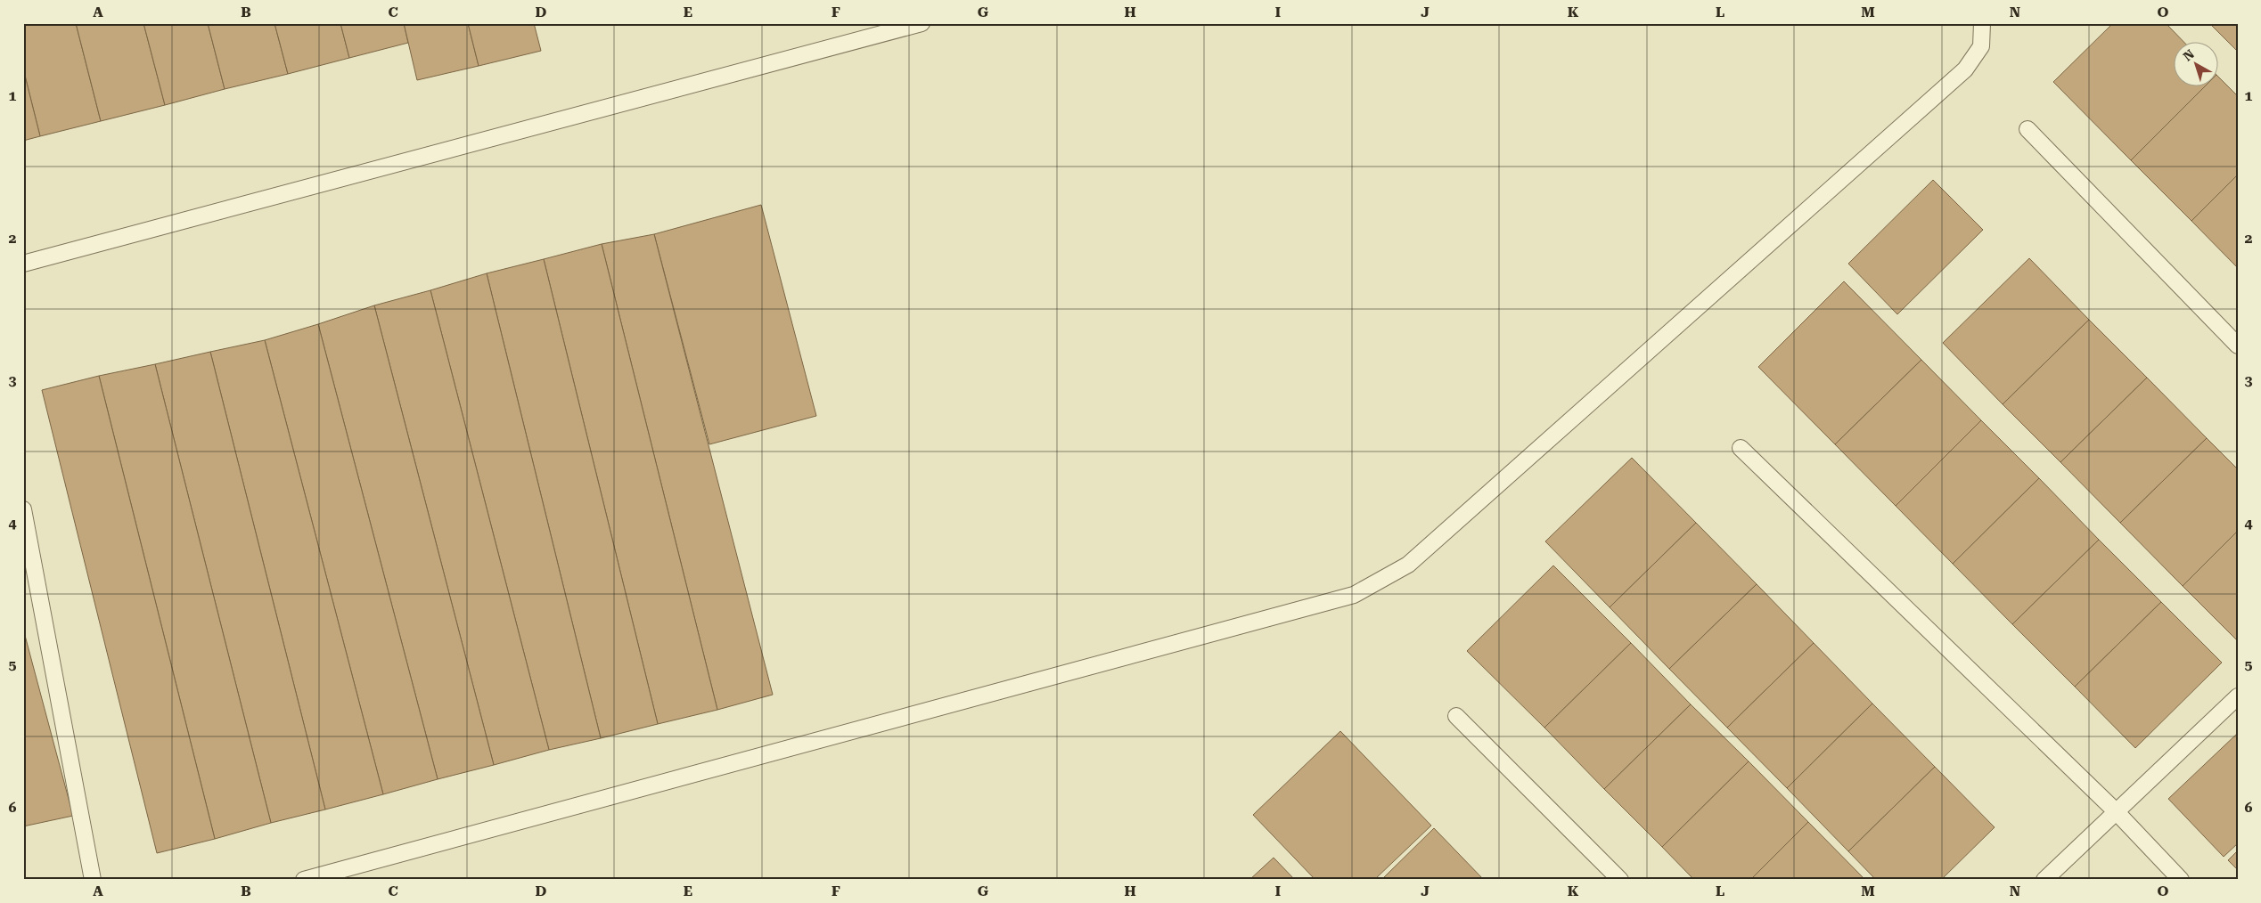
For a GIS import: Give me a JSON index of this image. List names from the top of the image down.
{
  "north": "top left",
  "grid": {
    "columns": [
      "A",
      "B",
      "C",
      "D",
      "E",
      "F",
      "G",
      "H",
      "I",
      "J",
      "K",
      "L",
      "M",
      "N",
      "O"
    ],
    "rows": [
      "1",
      "2",
      "3",
      "4",
      "5",
      "6"
    ]
  }
}
